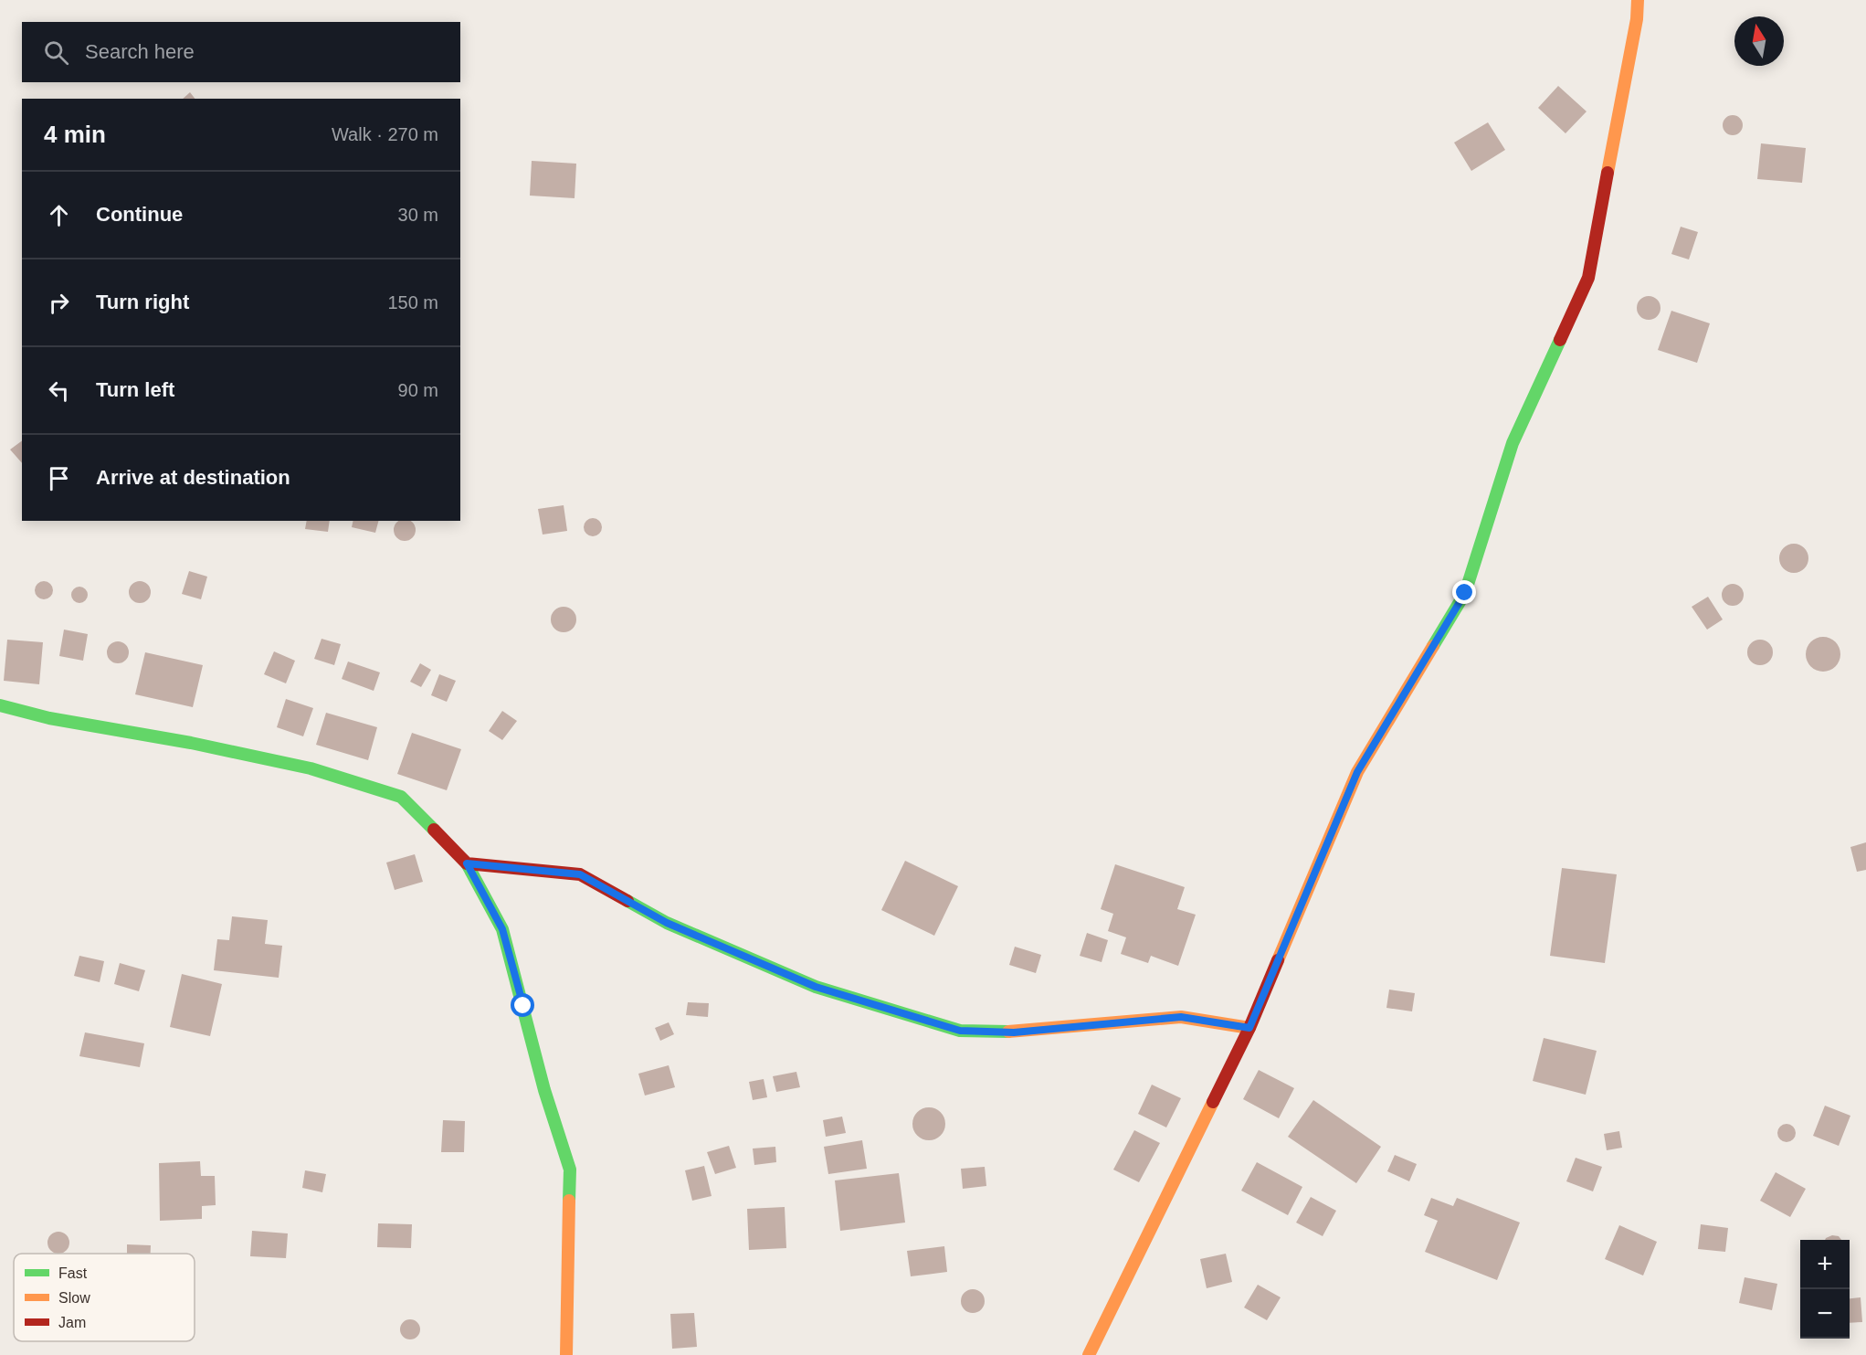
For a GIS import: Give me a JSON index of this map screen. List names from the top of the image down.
{
  "legend": ["Fast", "Slow", "Jam"],
  "north": "top",
  "page": {
    "search": "Search here",
    "heading": ["4 min", "Walk · 270 m"],
    "list": [
      ["Continue", "30 m"],
      ["Turn right", "150 m"],
      ["Turn left", "90 m"],
      "Arrive at destination"
    ],
    "map_buttons": ["+", "−"]
  }
}
